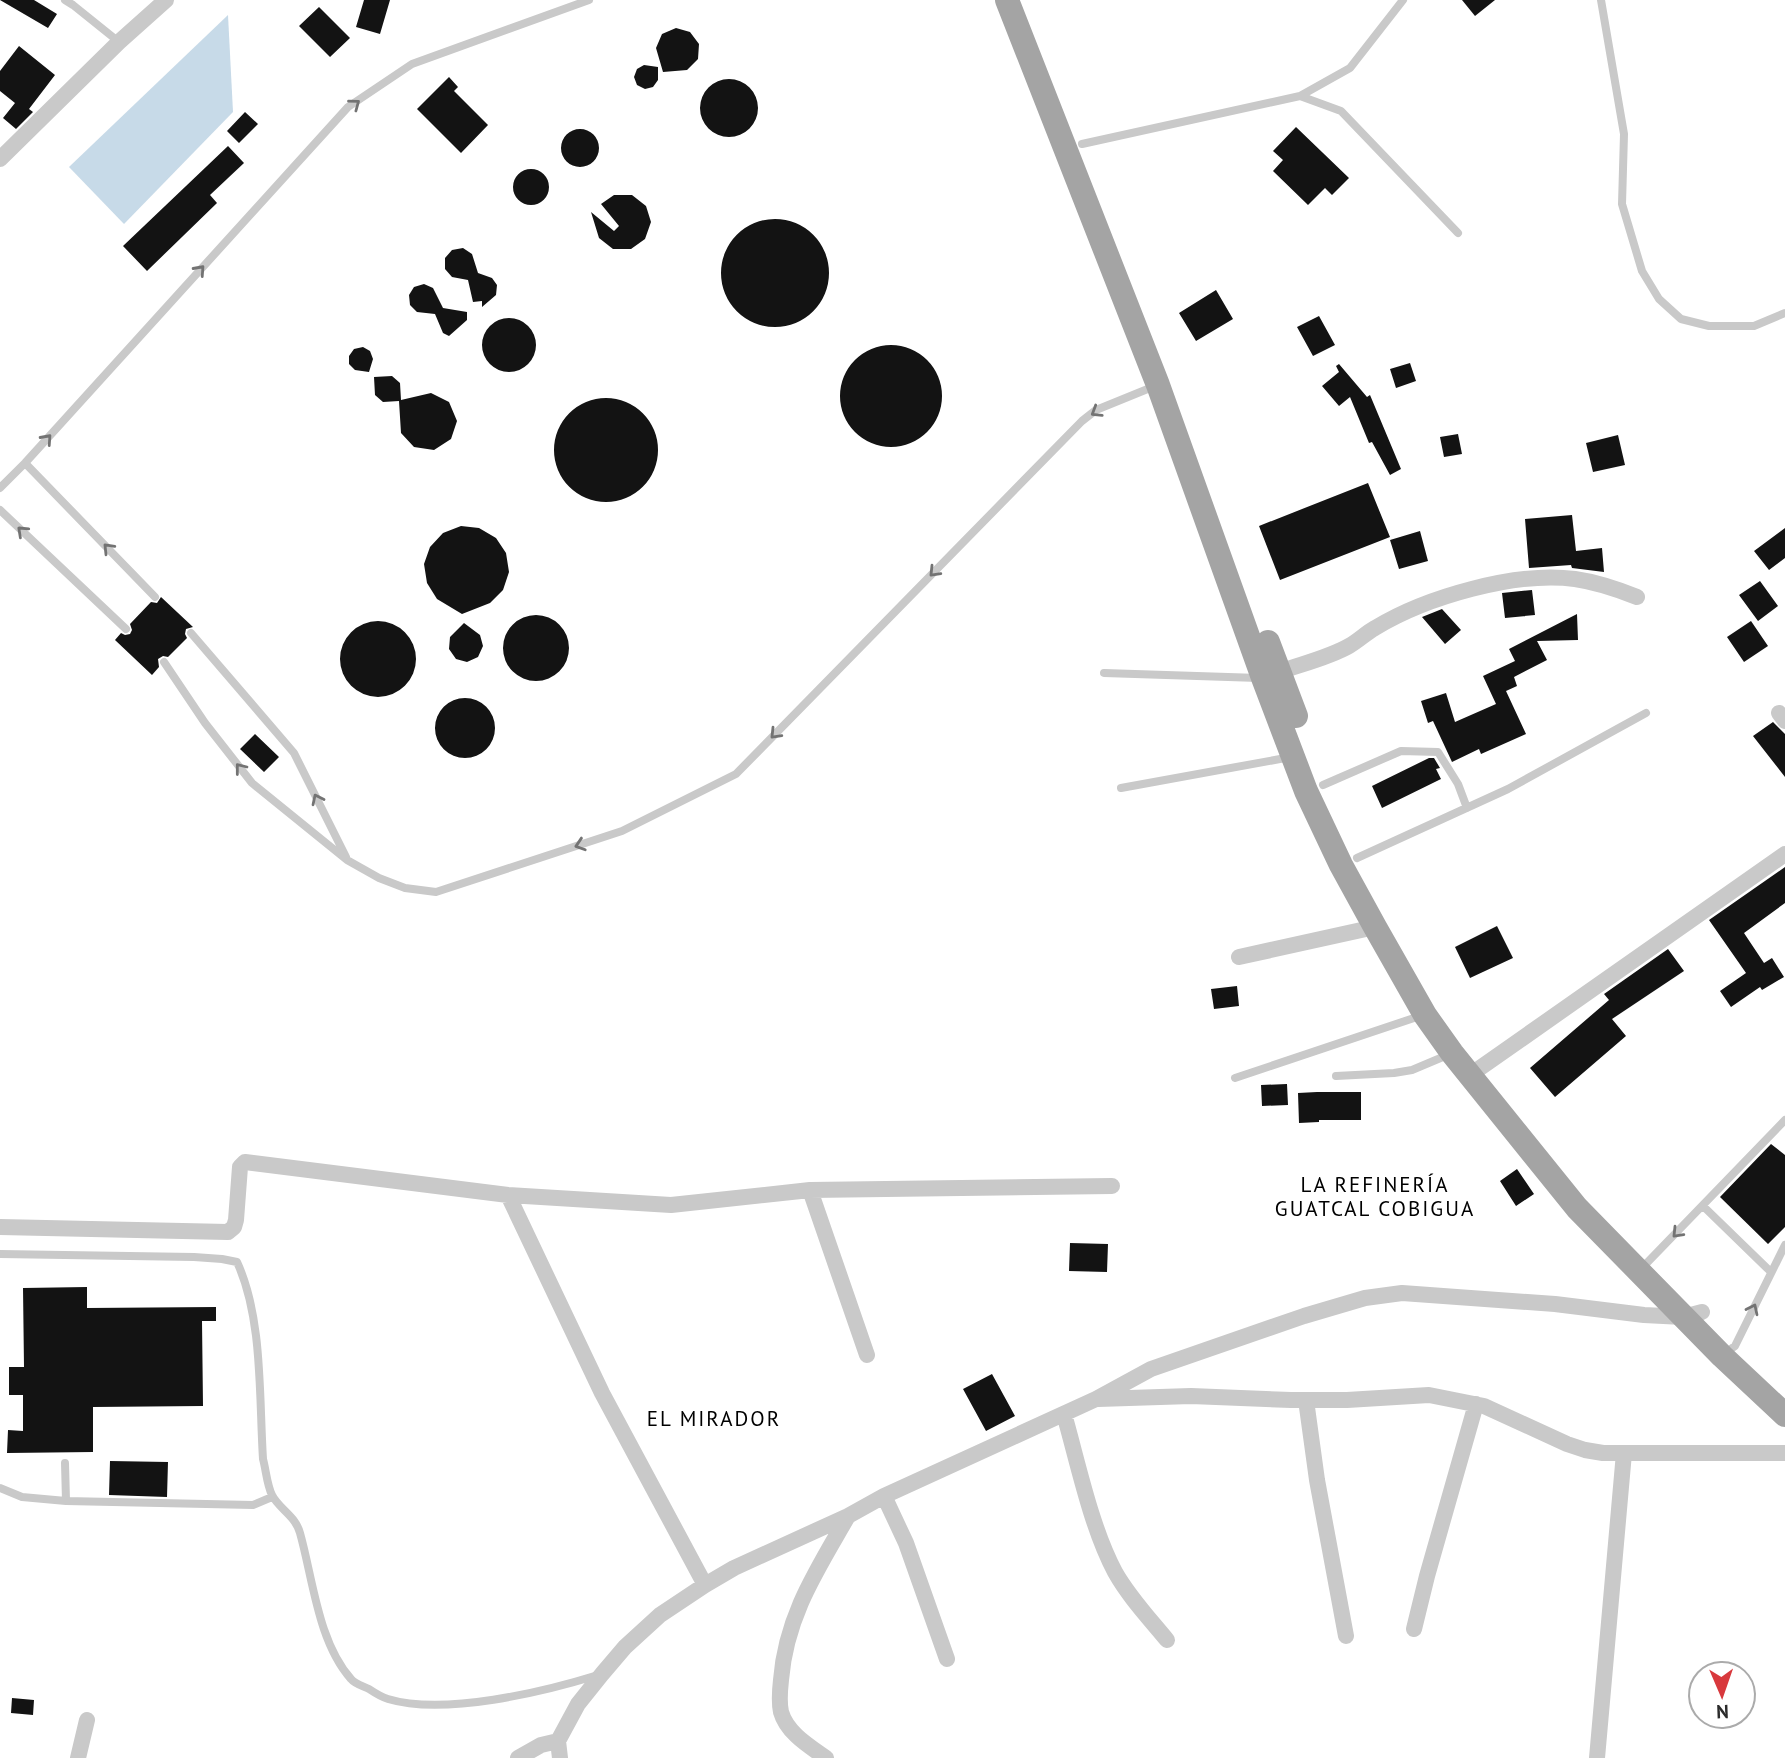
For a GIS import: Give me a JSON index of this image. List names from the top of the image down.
{
  "districts": ["LA REFINERÍA GUATCAL COBIGUA", "EL MIRADOR"],
  "north": "bottom"
}
